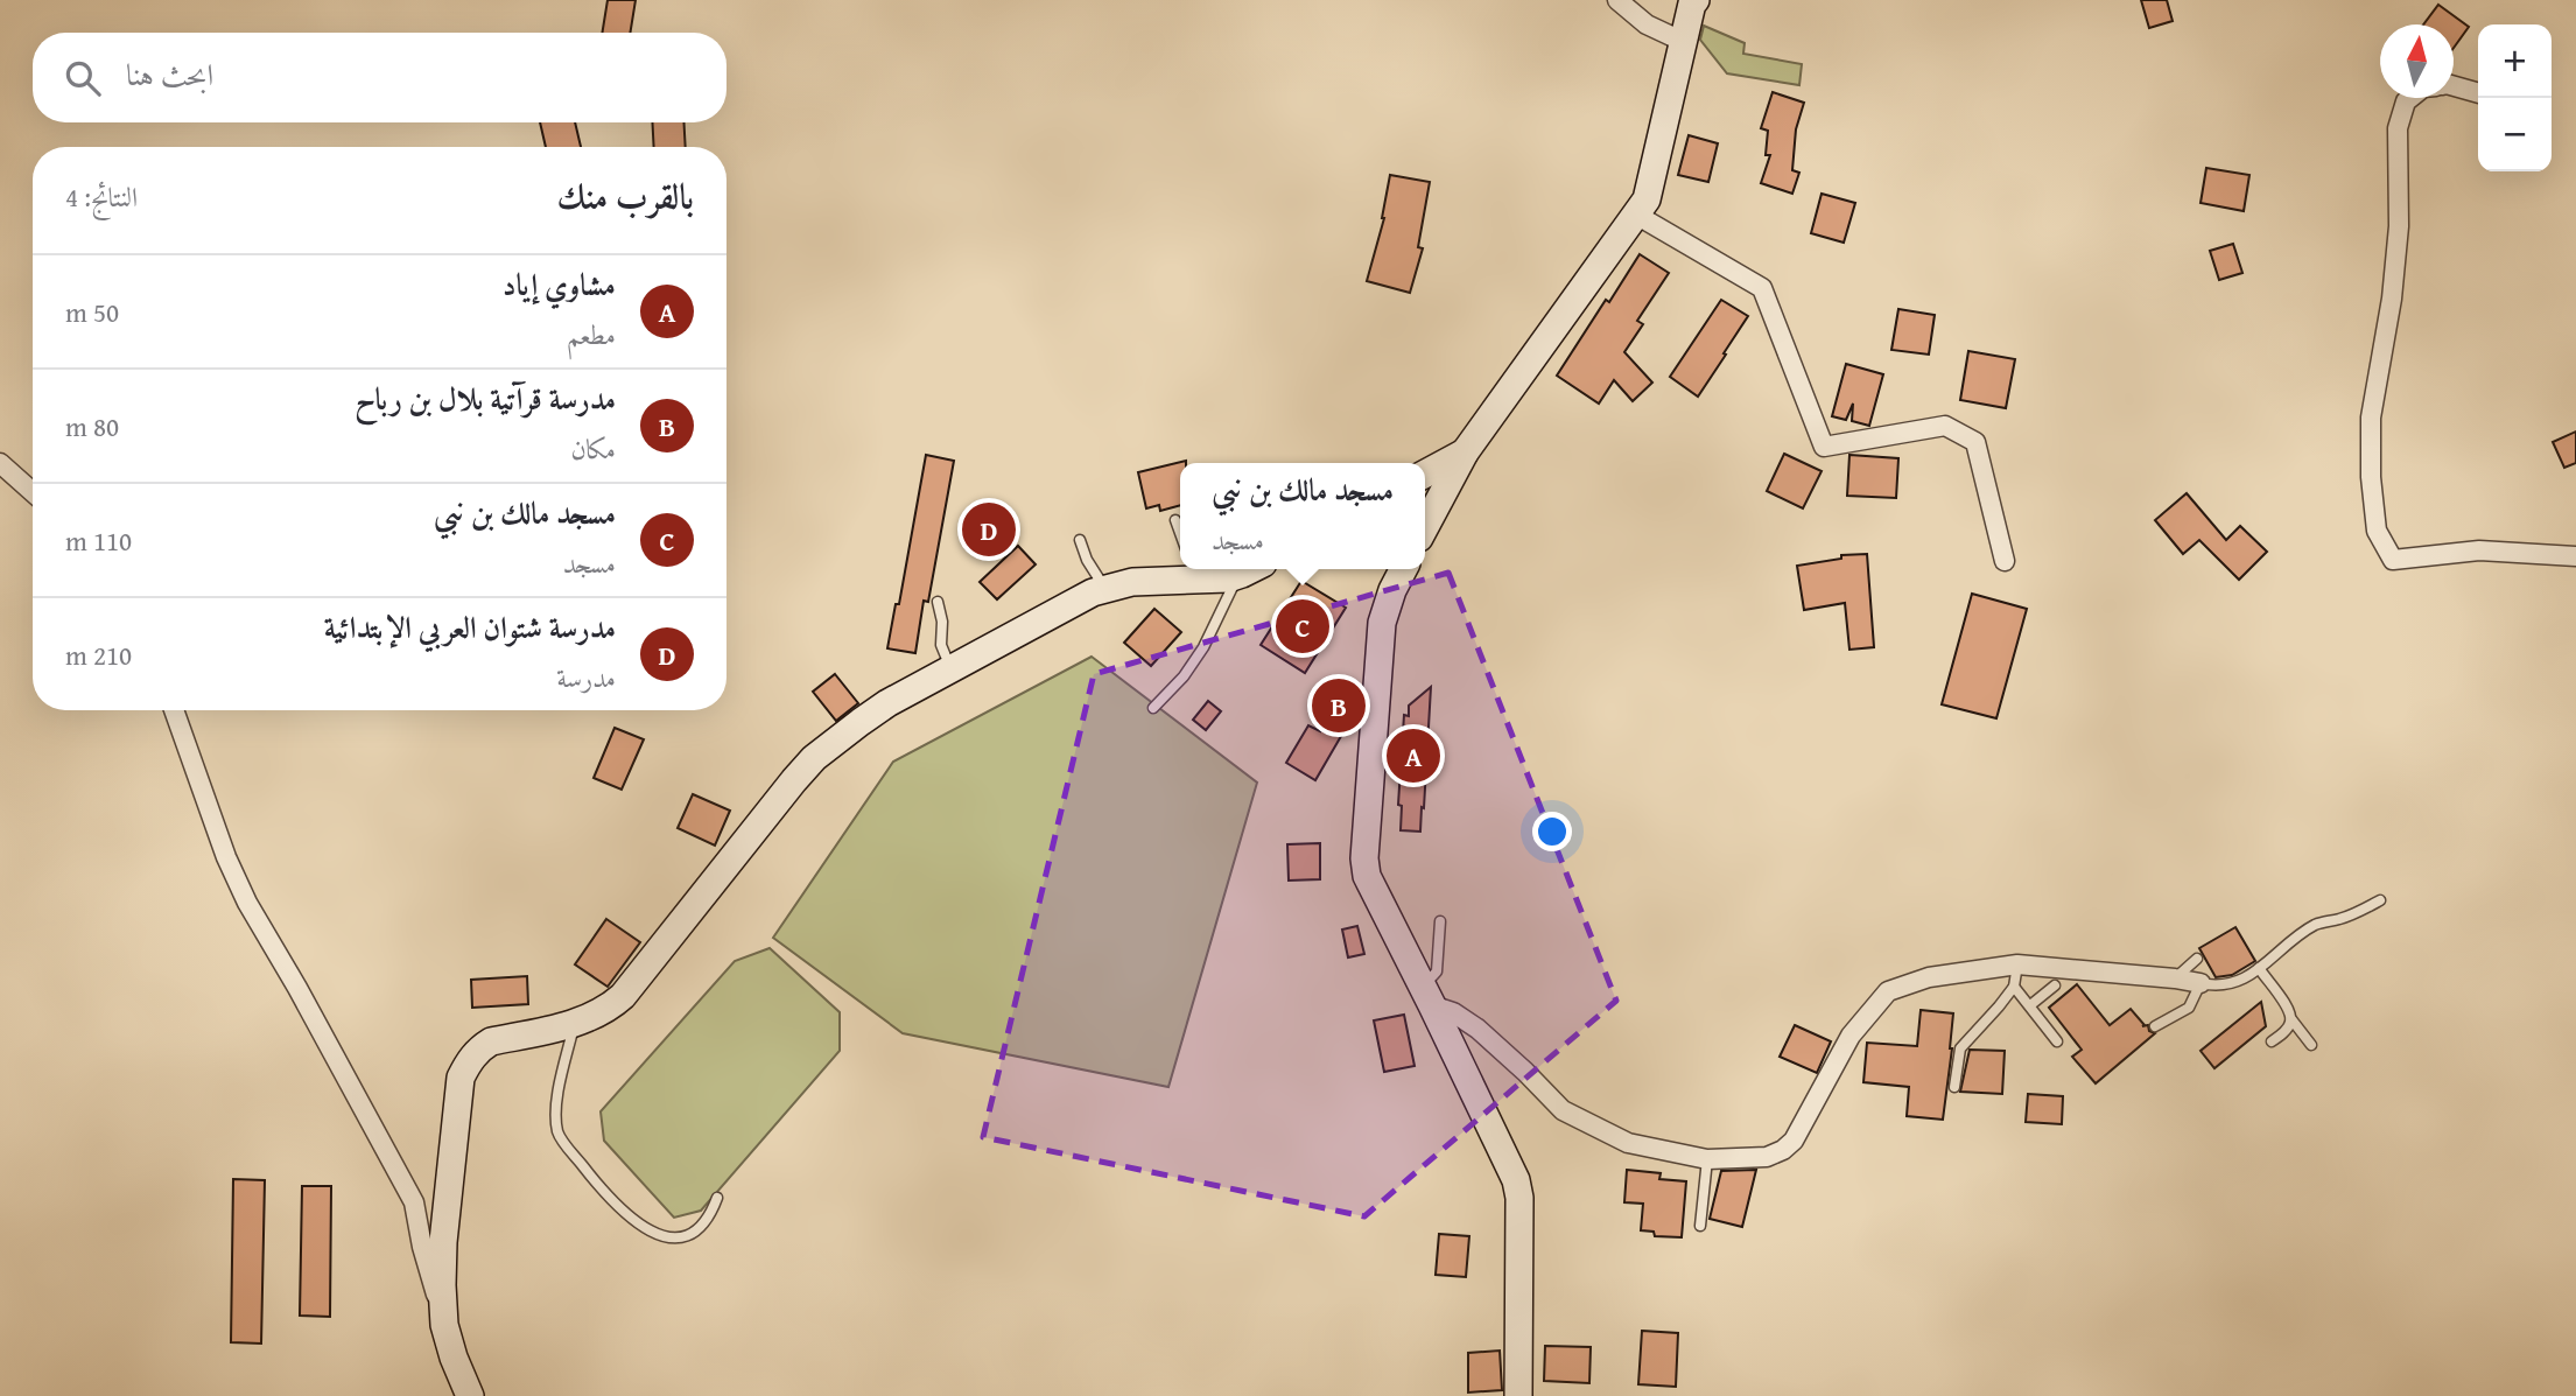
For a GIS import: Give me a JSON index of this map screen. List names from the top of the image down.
{
  "north": "top",
  "page": {
    "map_buttons": ["+", "−"],
    "search": "ابحث هنا",
    "heading": ["بالقرب منك", "النتائج: 4"],
    "list": [
      {
        "mark": "A",
        "name": "مشاوي إياد",
        "note": "مطعم",
        "value": "50 m"
      },
      {
        "mark": "B",
        "name": "مدرسة قرآتية بلال بن رباح",
        "note": "مكان",
        "value": "80 m"
      },
      {
        "mark": "C",
        "name": "مسجد مالك بن نبي",
        "note": "مسجد",
        "value": "110 m"
      },
      {
        "mark": "D",
        "name": "مدرسة شتوان العربي الإبتدائية",
        "note": "مدرسة",
        "value": "210 m"
      }
    ],
    "popup": ["مسجد مالك بن نبي", "مسجد"],
    "pins": [
      "D",
      "C",
      "B",
      "A"
    ]
  }
}
